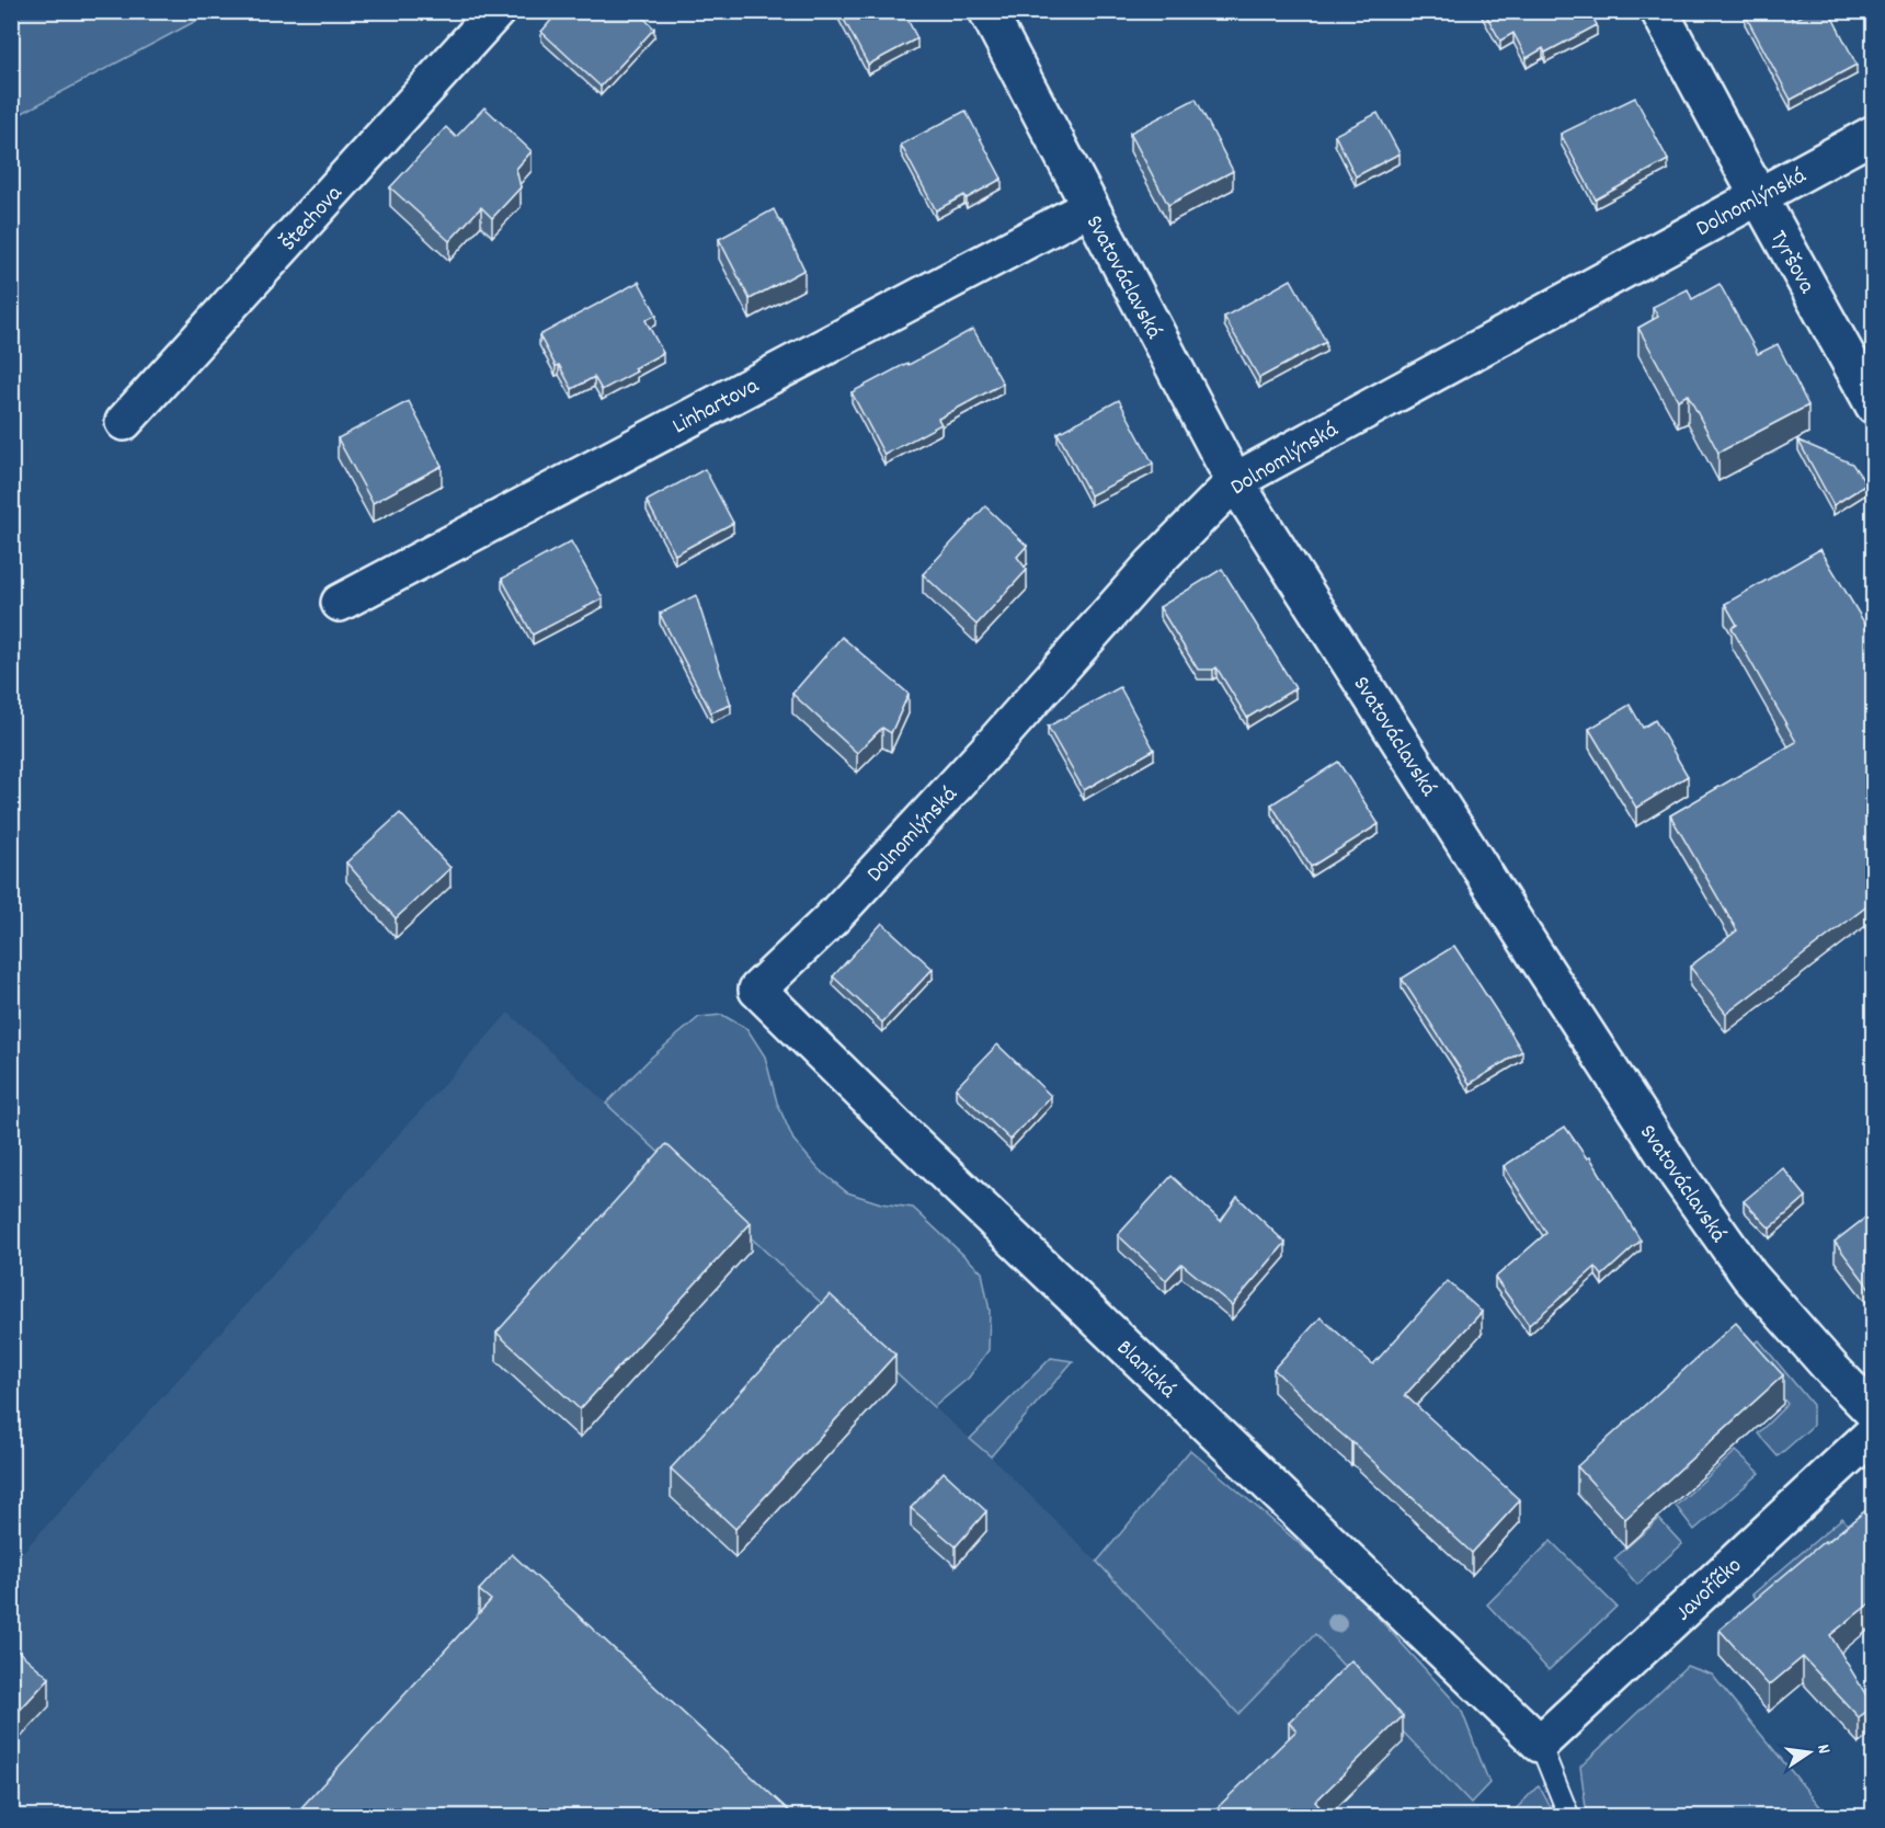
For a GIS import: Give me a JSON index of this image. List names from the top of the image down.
{
  "streets": {
    "street": [
      "Dolnomlýnská",
      "Štechova",
      "Tyršova",
      "Svatováclavská",
      "Linhartova",
      "Blanická",
      "Javoříčko"
    ]
  },
  "crossings": [
    ["Dolnomlýnská", "Tyršova"],
    ["Dolnomlýnská", "Svatováclavská"],
    ["Dolnomlýnská", "Blanická"],
    ["Svatováclavská", "Linhartova"],
    ["Blanická", "Javoříčko"]
  ],
  "north": "right"
}
